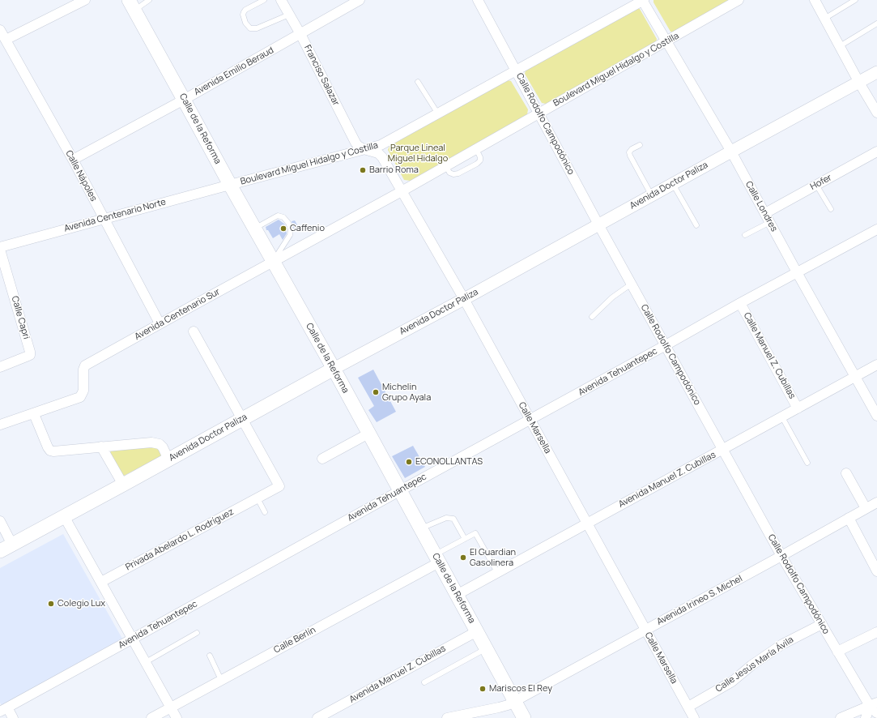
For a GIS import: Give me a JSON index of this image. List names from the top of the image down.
{
  "streets": {
    "main road": ["Calle de la Reforma", "Avenida Doctor Paliza"],
    "street": [
      "Boulevard Miguel Hidalgo y Costilla",
      "Avenida Emilio Beraud",
      "Franciso Salazar",
      "Calle Rodolfo Campodónico",
      "Calle Nápoles",
      "Hofer",
      "Calle Londres",
      "Avenida Centenario Norte",
      "Avenida Centenario Sur",
      "Calle Capri",
      "Calle Manuel Z. Cubillas",
      "Avenida Tehuantepec",
      "Calle Marsella",
      "Avenida Manuel Z. Cubillas",
      "Privada Abelardo L. Rodríguez",
      "Avenida Irineo S. Michel",
      "Calle Berlín",
      "Calle Jesús María Ávila"
    ]
  },
  "crossings": [
    ["Boulevard Miguel Hidalgo y Costilla", "Franciso Salazar"],
    ["Boulevard Miguel Hidalgo y Costilla", "Calle Rodolfo Campodónico"],
    ["Boulevard Miguel Hidalgo y Costilla", "Calle de la Reforma"],
    ["Boulevard Miguel Hidalgo y Costilla", "Calle Londres"],
    ["Boulevard Miguel Hidalgo y Costilla", "Avenida Centenario Norte"],
    ["Boulevard Miguel Hidalgo y Costilla", "Avenida Centenario Sur"],
    ["Boulevard Miguel Hidalgo y Costilla", "Calle Marsella"],
    ["Avenida Emilio Beraud", "Franciso Salazar"],
    ["Avenida Emilio Beraud", "Calle de la Reforma"],
    ["Avenida Emilio Beraud", "Calle Nápoles"],
    ["Franciso Salazar", "Calle Marsella"],
    ["Calle Rodolfo Campodónico", "Avenida Doctor Paliza"],
    ["Calle Rodolfo Campodónico", "Avenida Tehuantepec"],
    ["Calle Rodolfo Campodónico", "Avenida Manuel Z. Cubillas"],
    ["Calle Rodolfo Campodónico", "Avenida Irineo S. Michel"],
    ["Calle Rodolfo Campodónico", "Calle Jesús María Ávila"],
    ["Calle de la Reforma", "Avenida Doctor Paliza"],
    ["Calle de la Reforma", "Avenida Centenario Norte"],
    ["Calle de la Reforma", "Avenida Centenario Sur"],
    ["Calle de la Reforma", "Avenida Tehuantepec"],
    ["Calle de la Reforma", "Avenida Manuel Z. Cubillas"],
    ["Calle de la Reforma", "Avenida Irineo S. Michel"],
    ["Calle de la Reforma", "Calle Berlín"],
    ["Calle Nápoles", "Avenida Centenario Norte"],
    ["Calle Nápoles", "Avenida Centenario Sur"],
    ["Hofer", "Calle Londres"],
    ["Avenida Doctor Paliza", "Calle Londres"],
    ["Avenida Doctor Paliza", "Calle Marsella"],
    ["Avenida Doctor Paliza", "Privada Abelardo L. Rodríguez"],
    ["Calle Londres", "Avenida Tehuantepec"],
    ["Calle Londres", "Avenida Manuel Z. Cubillas"],
    ["Calle Manuel Z. Cubillas", "Avenida Tehuantepec"],
    ["Calle Manuel Z. Cubillas", "Avenida Manuel Z. Cubillas"],
    ["Avenida Tehuantepec", "Calle Marsella"],
    ["Calle Marsella", "Avenida Manuel Z. Cubillas"],
    ["Calle Marsella", "Avenida Irineo S. Michel"],
    ["Calle Marsella", "Calle Jesús María Ávila"]
  ],
  "parks": ["Parque Lineal Miguel Hidalgo"],
  "places": [
    "Barrio Roma",
    "Caffenio",
    "Michelin Grupo Ayala",
    "ECONOLLANTAS",
    "El Guardian Gasolinera",
    "Colegio Lux",
    "Mariscos El Rey"
  ]
}
